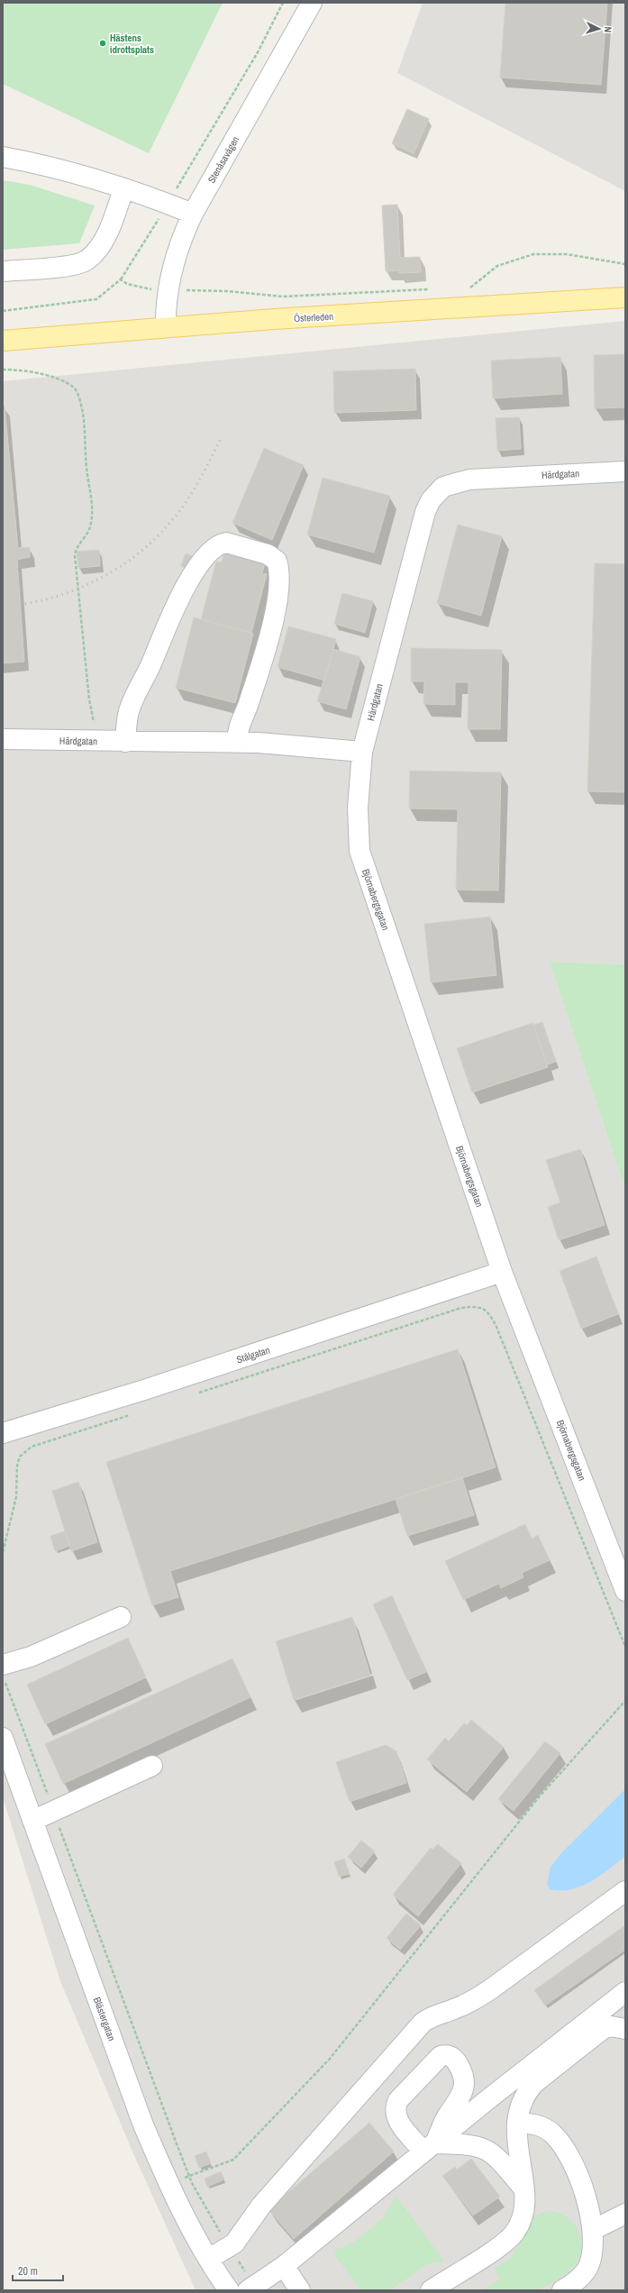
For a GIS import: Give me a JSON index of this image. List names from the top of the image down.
{
  "streets": {
    "main road": ["Österleden"],
    "street": [
      "Stenåsavägen",
      "Härdgatan",
      "Björnabergsgatan",
      "Stålgatan",
      "Blästergatan"
    ]
  },
  "crossings": [
    ["Stenåsavägen", "Österleden"],
    ["Härdgatan", "Björnabergsgatan"],
    ["Björnabergsgatan", "Stålgatan"]
  ],
  "places": ["Hästens idrottsplats"],
  "scale_bar": "20 m",
  "north": "right"
}
